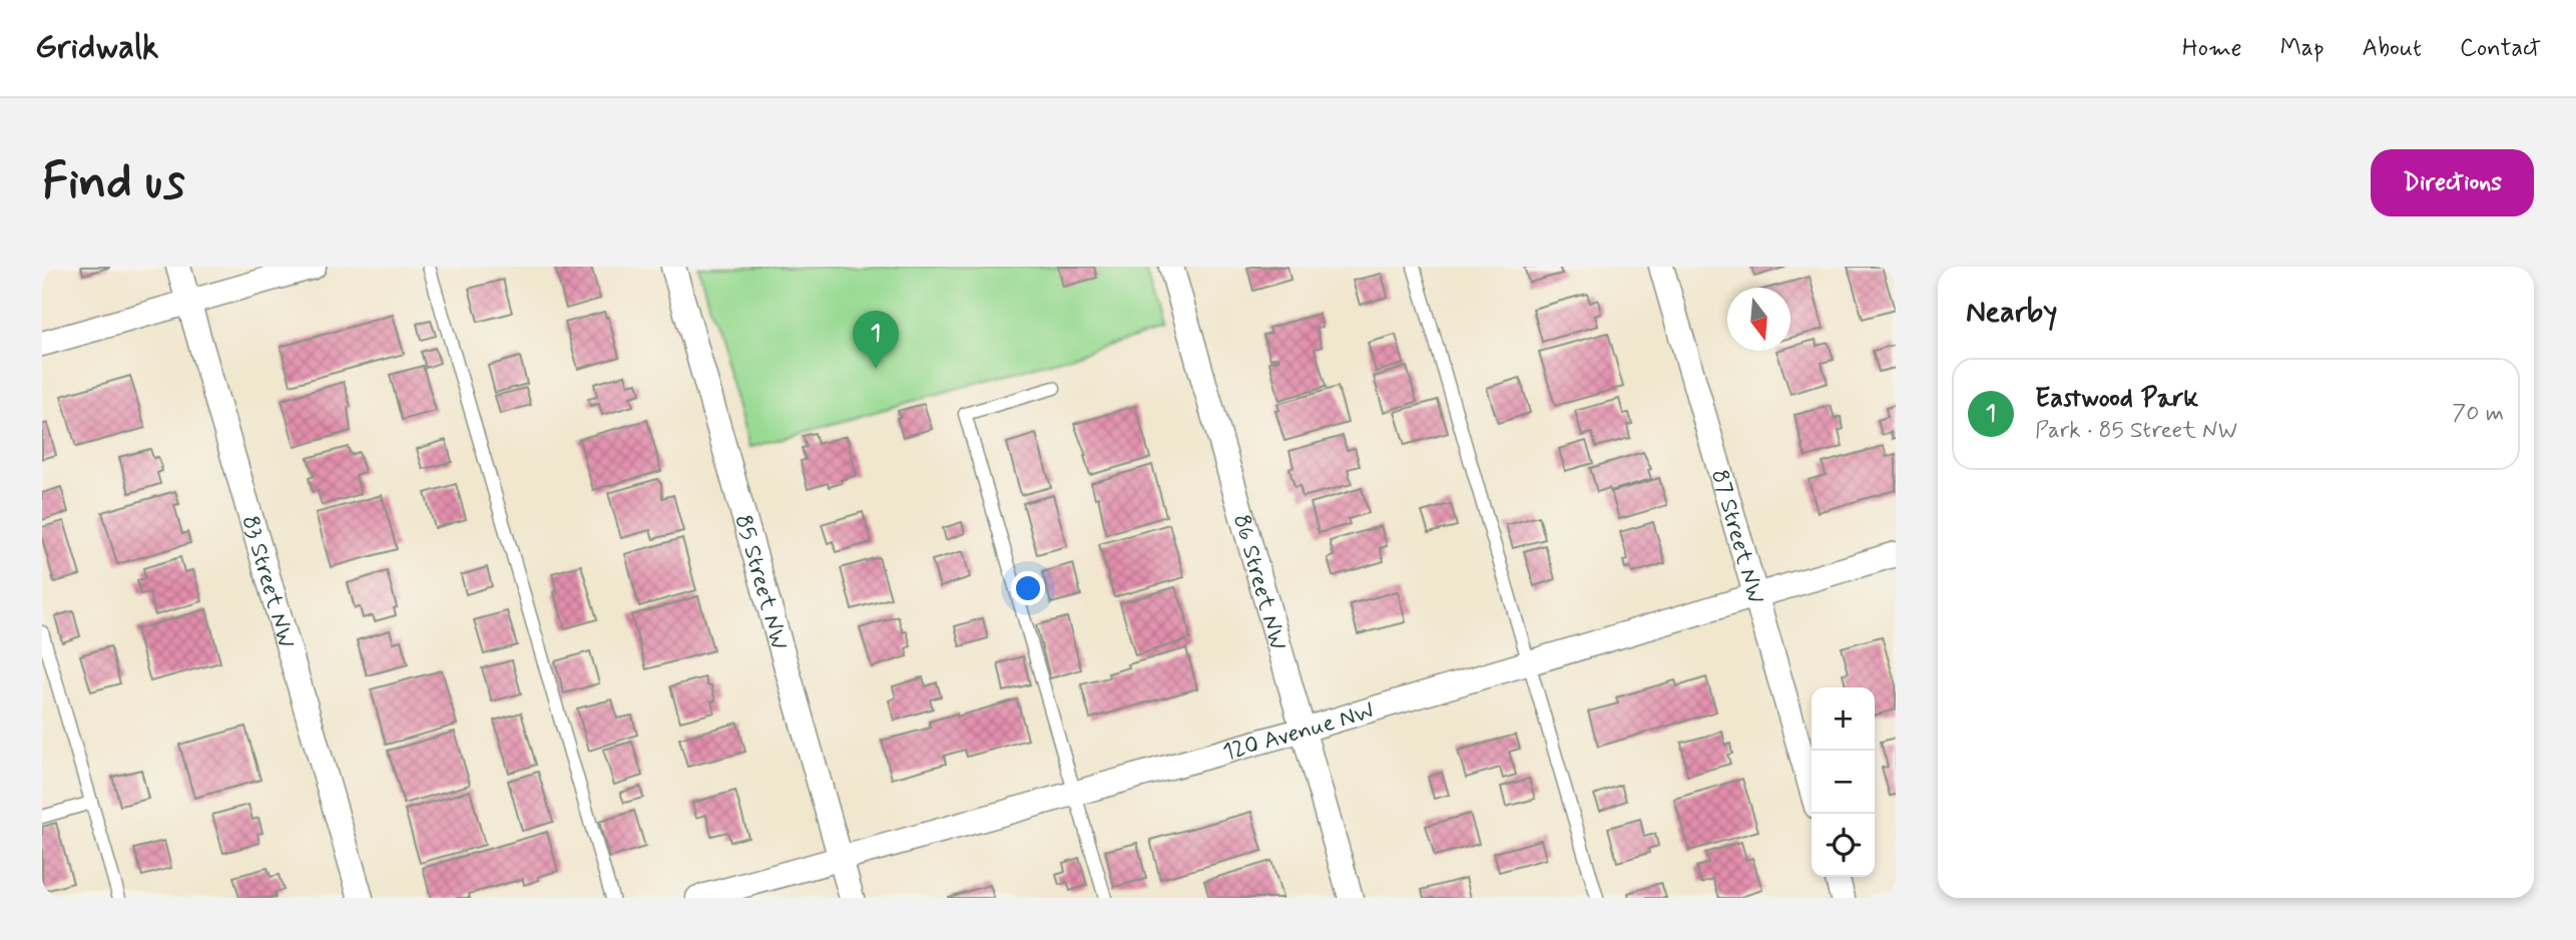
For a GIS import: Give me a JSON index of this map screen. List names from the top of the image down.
{
  "streets": {
    "street": [
      "87 Street NW",
      "83 Street NW",
      "85 Street NW",
      "86 Street NW",
      "120 Avenue NW"
    ]
  },
  "crossings": [
    ["87 Street NW", "120 Avenue NW"],
    ["85 Street NW", "120 Avenue NW"],
    ["86 Street NW", "120 Avenue NW"]
  ],
  "north": "bottom",
  "page": {
    "header": "Gridwalk",
    "nav": [
      "Home",
      "Map",
      "About",
      "Contact"
    ],
    "buttons": "Directions",
    "title": "Find us",
    "heading": "Nearby",
    "pins": "1",
    "list": [
      {
        "mark": "1",
        "name": "Eastwood Park",
        "note": "Park · 85 Street NW",
        "value": "70 m"
      }
    ],
    "map_buttons": ["+", "−"]
  }
}
